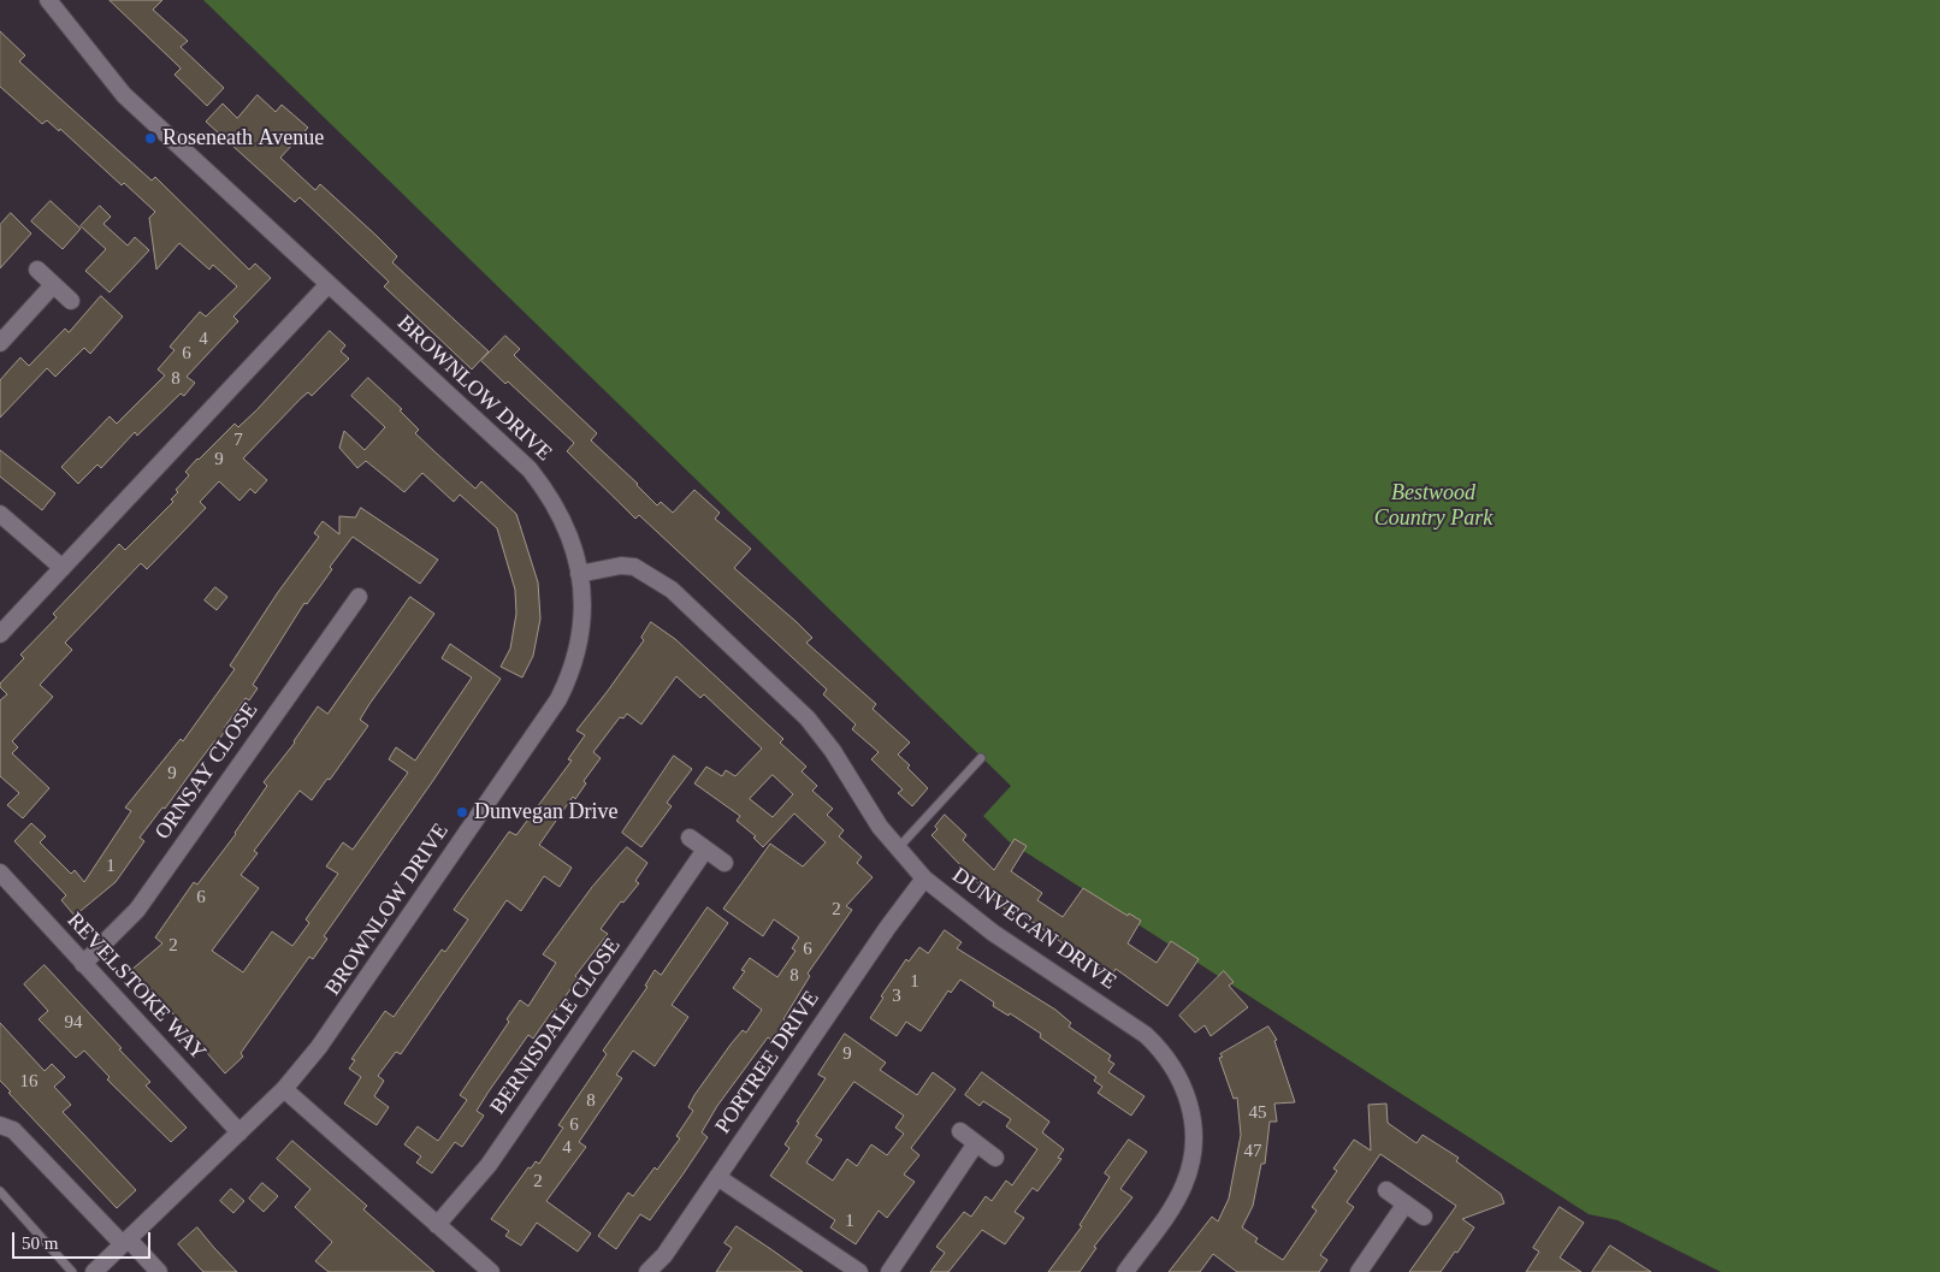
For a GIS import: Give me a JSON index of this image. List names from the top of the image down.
{
  "streets": {
    "street": [
      "BROWNLOW DRIVE",
      "ORNSAY CLOSE",
      "DUNVEGAN DRIVE",
      "REVELSTOKE WAY",
      "BERNISDALE CLOSE",
      "PORTREE DRIVE"
    ]
  },
  "crossings": [
    ["BROWNLOW DRIVE", "DUNVEGAN DRIVE"],
    ["BROWNLOW DRIVE", "REVELSTOKE WAY"],
    ["ORNSAY CLOSE", "REVELSTOKE WAY"],
    ["DUNVEGAN DRIVE", "PORTREE DRIVE"]
  ],
  "parks": ["Bestwood Country Park"],
  "places": ["Roseneath Avenue", "Dunvegan Drive"],
  "house_numbers": [
    "4",
    "6",
    "8",
    "7",
    "9",
    "9",
    "1",
    "6",
    "2",
    "2",
    "6",
    "8",
    "1",
    "3",
    "94",
    "9",
    "16",
    "8",
    "45",
    "6",
    "4",
    "47",
    "2",
    "1"
  ],
  "scale_bar": "50 m"
}
